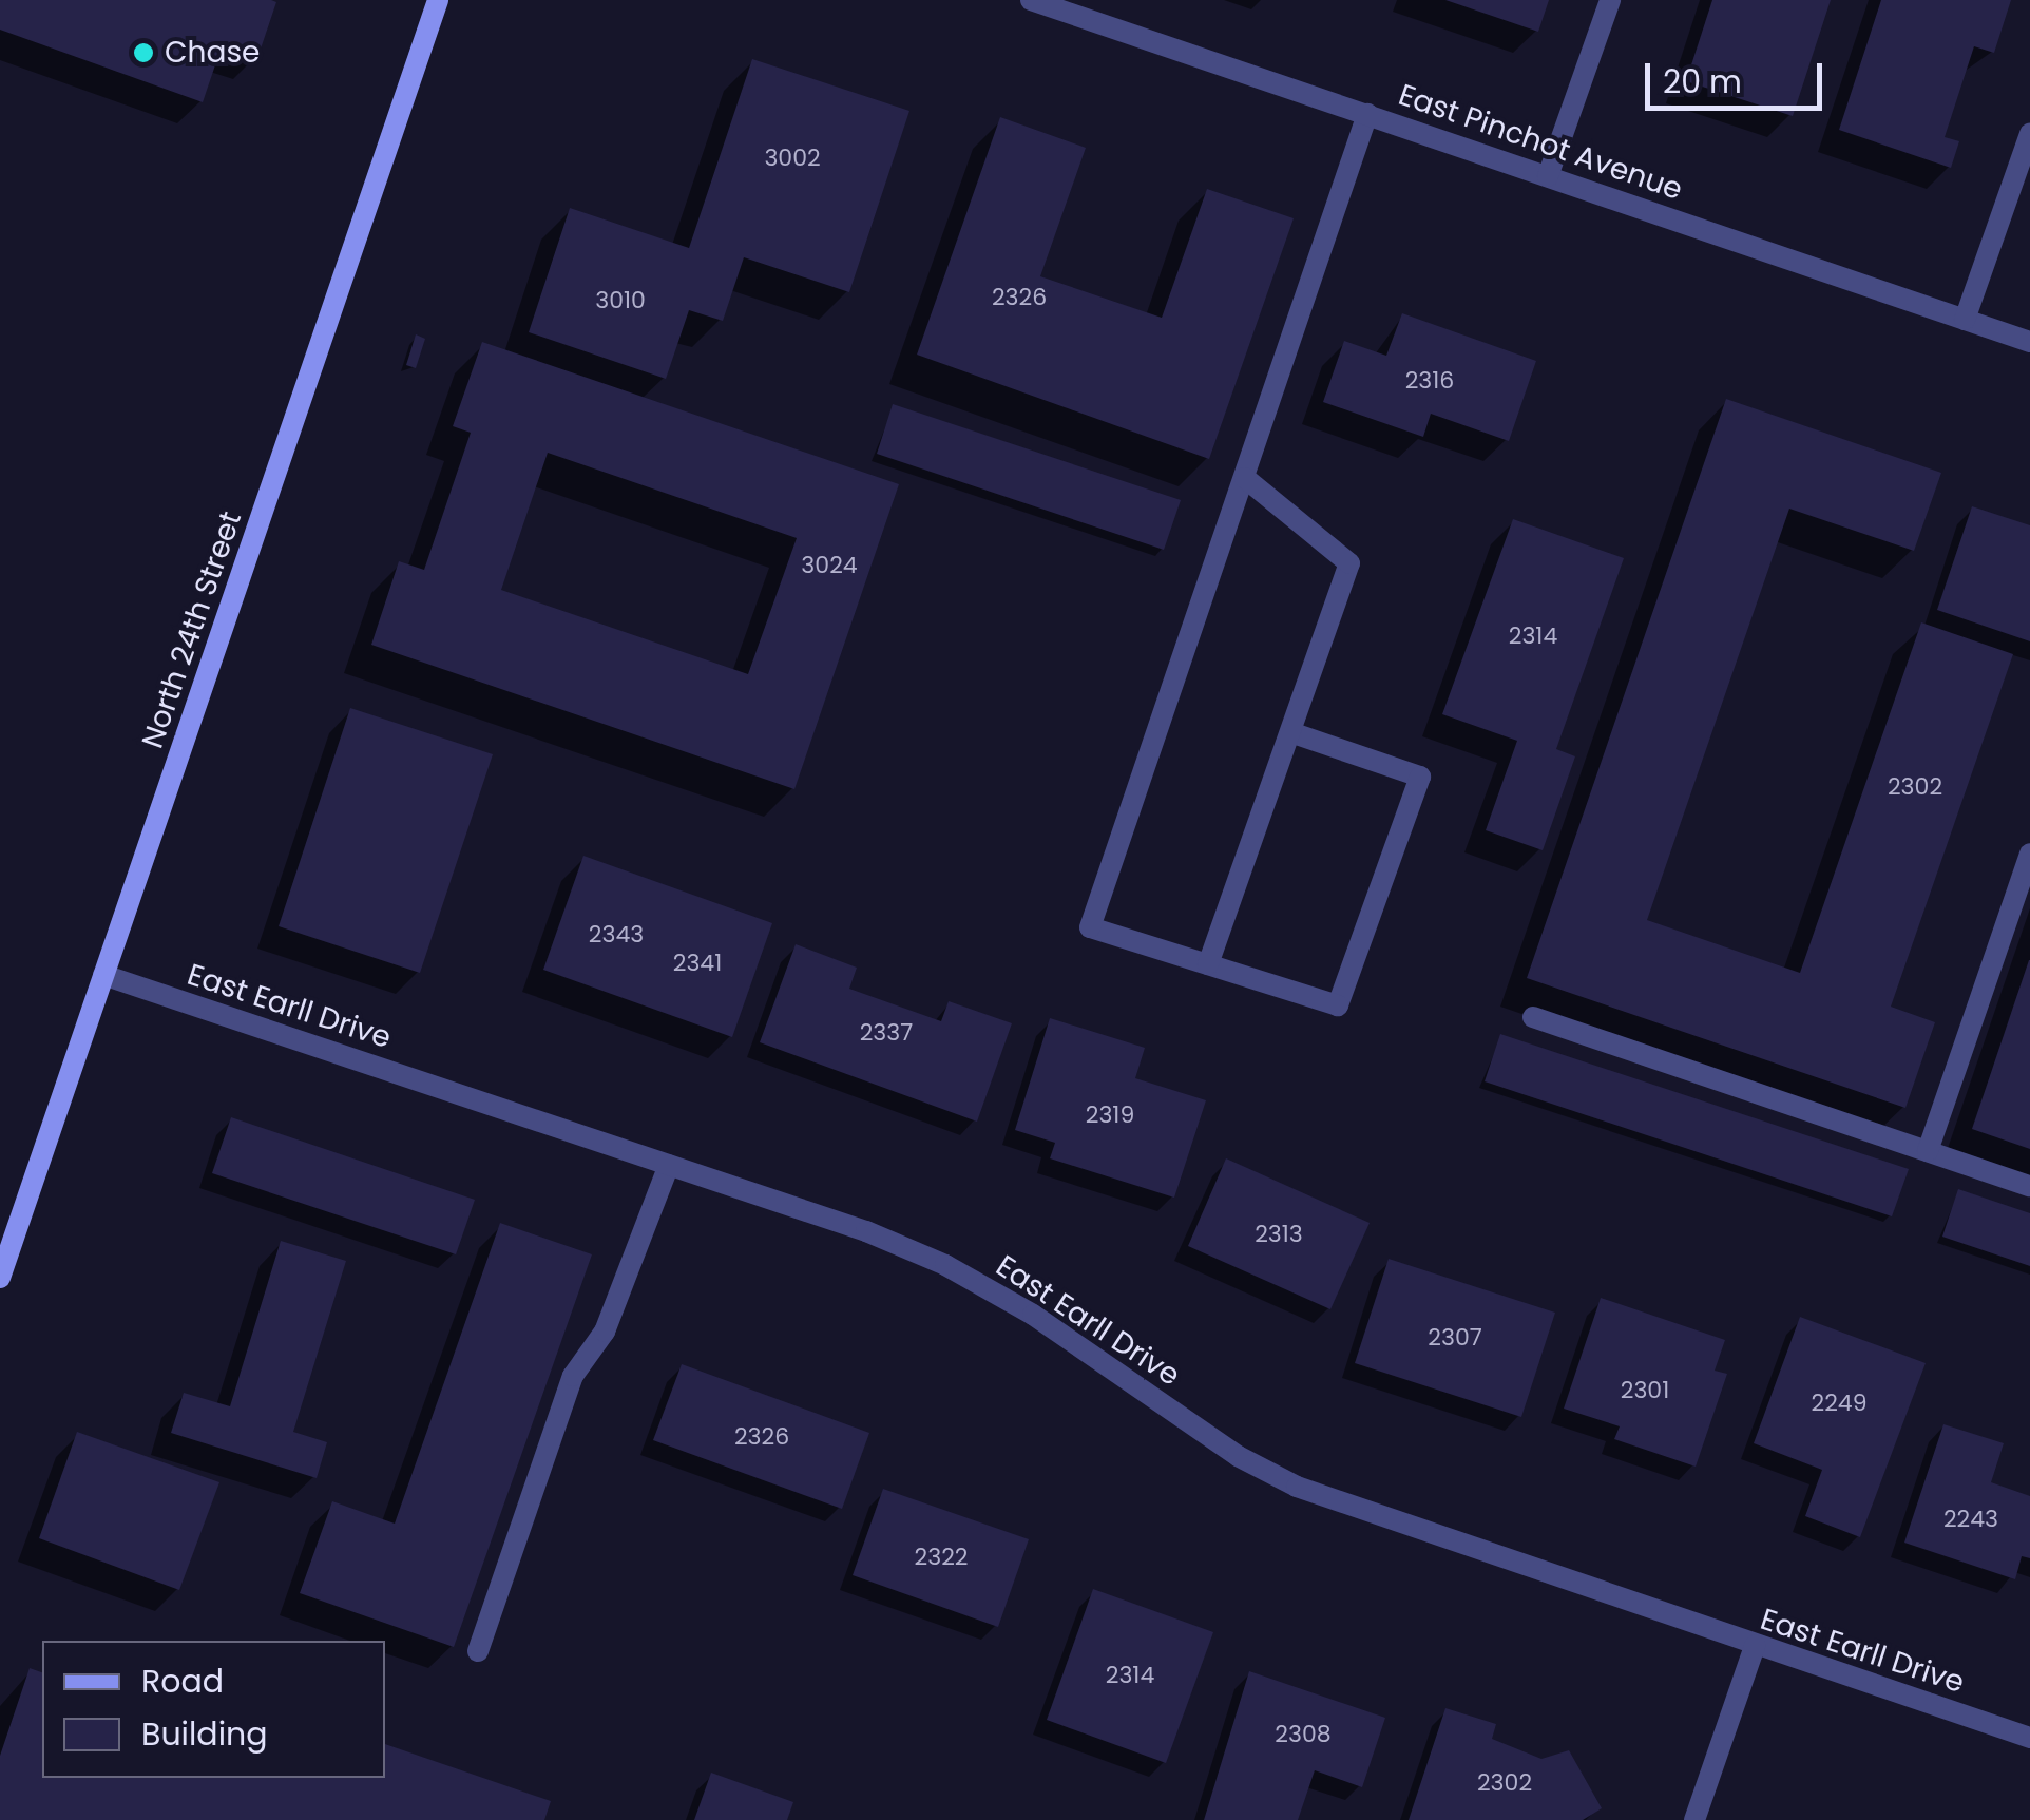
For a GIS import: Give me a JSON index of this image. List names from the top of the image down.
{
  "streets": {
    "main road": ["North 24th Street"],
    "street": ["East Pinchot Avenue", "East Earll Drive"]
  },
  "crossings": [
    ["North 24th Street", "East Earll Drive"]
  ],
  "places": ["Chase"],
  "house_numbers": [
    "3002",
    "2326",
    "3010",
    "2316",
    "3024",
    "2314",
    "2302",
    "2343",
    "2341",
    "2337",
    "2319",
    "2313",
    "2307",
    "2301",
    "2249",
    "2326",
    "2243",
    "2322",
    "2314",
    "2308",
    "2302"
  ],
  "legend": ["Road", "Building"],
  "scale_bar": "20 m"
}
